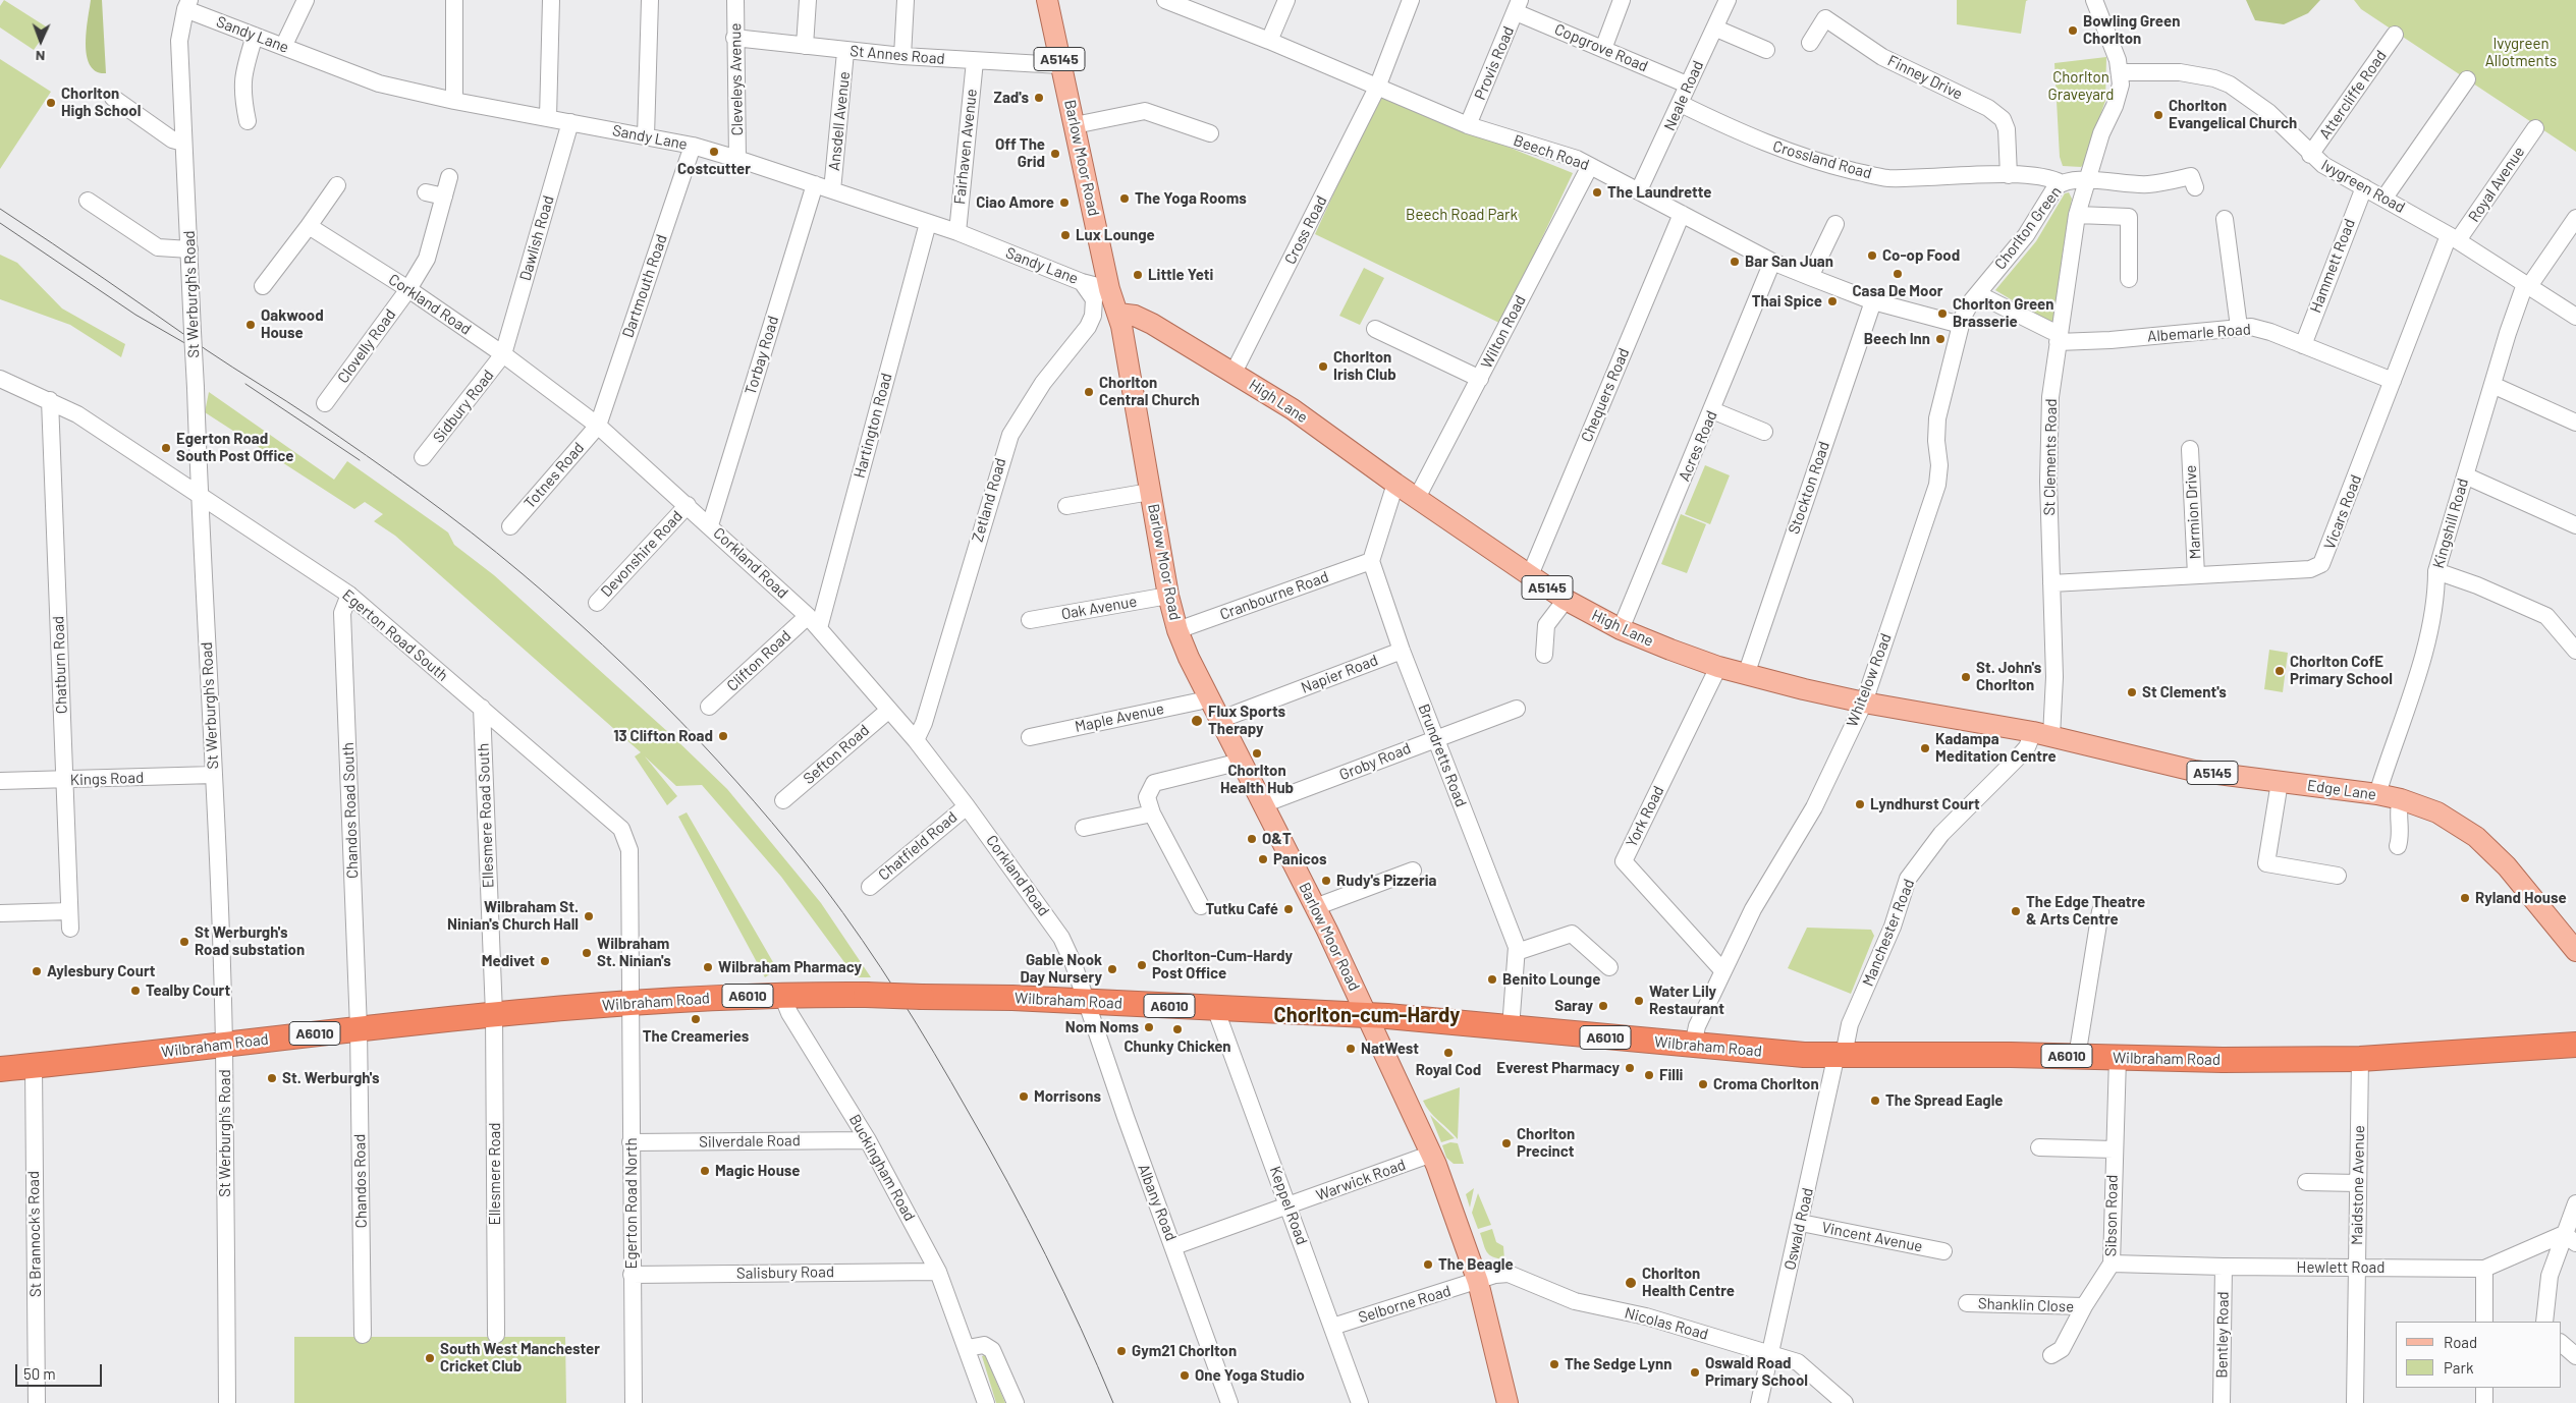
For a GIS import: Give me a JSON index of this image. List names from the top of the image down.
{
  "streets": {
    "highway": ["A6010", "Wilbraham Road"],
    "main road": [
      "A5145",
      "Barlow Moor Road",
      "High Lane",
      "Edge Lane"
    ],
    "street": [
      "Sandy Lane",
      "Copgrove Road",
      "St Annes Road",
      "Provis Road",
      "Finney Drive",
      "Cleveleys Avenue",
      "Attercliffe Road",
      "Neale Road",
      "Ansdell Avenue",
      "Fairhaven Avenue",
      "Beech Road",
      "Crossland Road",
      "Royal Avenue",
      "Ivygreen Road",
      "Chorlton Green",
      "Cross Road",
      "Dawlish Road",
      "Hammett Road",
      "Dartmouth Road",
      "St Werburgh's Road",
      "Corkland Road",
      "Wilton Road",
      "Albemarle Road",
      "Clovelly Road",
      "Torbay Road",
      "Chequers Road",
      "Sidbury Road",
      "Hartington Road",
      "Acres Road",
      "St Clements Road",
      "Totnes Road",
      "Stockton Road",
      "Zetland Road",
      "Marmion Drive",
      "Vicars Road",
      "Kingshill Road",
      "Devonshire Road",
      "Cranbourne Road",
      "Oak Avenue",
      "Egerton Road South",
      "Clifton Road",
      "Chatburn Road",
      "Napier Road",
      "Whitelow Road",
      "Maple Avenue",
      "Sefton Road",
      "Brundretts Road",
      "Groby Road",
      "Kings Road",
      "Chandos Road South",
      "Ellesmere Road South",
      "York Road",
      "Chatfield Road",
      "Manchester Road",
      "Silverdale Road",
      "Buckingham Road",
      "Ellesmere Road",
      "Warwick Road",
      "Chandos Road",
      "Maidstone Avenue",
      "Albany Road",
      "Egerton Road North",
      "Keppel Road",
      "Sibson Road",
      "Oswald Road",
      "St Brannock's Road",
      "Vincent Avenue",
      "Hewlett Road",
      "Salisbury Road",
      "Selborne Road",
      "Shanklin Close",
      "Nicolas Road",
      "Bentley Road"
    ]
  },
  "crossings": [
    ["Sandy Lane", "Cleveleys Avenue"],
    ["Sandy Lane", "Ansdell Avenue"],
    ["Sandy Lane", "Fairhaven Avenue"],
    ["Sandy Lane", "Barlow Moor Road"],
    ["Sandy Lane", "Dawlish Road"],
    ["Sandy Lane", "Dartmouth Road"],
    ["Sandy Lane", "St Werburgh's Road"],
    ["Sandy Lane", "Torbay Road"],
    ["Sandy Lane", "Hartington Road"],
    ["Sandy Lane", "Zetland Road"],
    ["Copgrove Road", "Provis Road"],
    ["Copgrove Road", "Neale Road"],
    ["St Annes Road", "Cleveleys Avenue"],
    ["St Annes Road", "Ansdell Avenue"],
    ["St Annes Road", "Fairhaven Avenue"],
    ["St Annes Road", "Barlow Moor Road"],
    ["Provis Road", "Beech Road"],
    ["Finney Drive", "Crossland Road"],
    ["Attercliffe Road", "Ivygreen Road"],
    ["Neale Road", "Beech Road"],
    ["Neale Road", "Crossland Road"],
    ["Beech Road", "Cross Road"],
    ["Beech Road", "Wilton Road"],
    ["Beech Road", "Chequers Road"],
    ["Beech Road", "Acres Road"],
    ["Beech Road", "Stockton Road"],
    ["Beech Road", "Whitelow Road"],
    ["Barlow Moor Road", "High Lane"],
    ["Barlow Moor Road", "Cranbourne Road"],
    ["Barlow Moor Road", "Oak Avenue"],
    ["Barlow Moor Road", "Napier Road"],
    ["Barlow Moor Road", "Maple Avenue"],
    ["Barlow Moor Road", "Groby Road"],
    ["Barlow Moor Road", "Wilbraham Road"],
    ["Barlow Moor Road", "Warwick Road"],
    ["Barlow Moor Road", "Selborne Road"],
    ["Barlow Moor Road", "Nicolas Road"],
    ["Crossland Road", "Chorlton Green"],
    ["Royal Avenue", "Ivygreen Road"],
    ["Royal Avenue", "Vicars Road"],
    ["Ivygreen Road", "Hammett Road"],
    ["Ivygreen Road", "St Clements Road"],
    ["Ivygreen Road", "Vicars Road"],
    ["Ivygreen Road", "Kingshill Road"],
    ["Chorlton Green", "St Clements Road"],
    ["Chorlton Green", "Whitelow Road"],
    ["Cross Road", "High Lane"],
    ["Dawlish Road", "Corkland Road"],
    ["Dawlish Road", "Sidbury Road"],
    ["Hammett Road", "Albemarle Road"],
    ["Dartmouth Road", "Corkland Road"],
    ["Dartmouth Road", "Totnes Road"],
    ["St Werburgh's Road", "Egerton Road South"],
    ["St Werburgh's Road", "Kings Road"],
    ["St Werburgh's Road", "Wilbraham Road"],
    ["Corkland Road", "Clovelly Road"],
    ["Corkland Road", "Torbay Road"],
    ["Corkland Road", "Sidbury Road"],
    ["Corkland Road", "Hartington Road"],
    ["Corkland Road", "Totnes Road"],
    ["Corkland Road", "Zetland Road"],
    ["Corkland Road", "Devonshire Road"],
    ["Corkland Road", "Clifton Road"],
    ["Corkland Road", "Sefton Road"],
    ["Corkland Road", "Chatfield Road"],
    ["Corkland Road", "Wilbraham Road"],
    ["Corkland Road", "Albany Road"],
    ["Wilton Road", "High Lane"],
    ["Albemarle Road", "St Clements Road"],
    ["Albemarle Road", "Vicars Road"],
    ["Chequers Road", "High Lane"],
    ["High Lane", "Acres Road"],
    ["High Lane", "St Clements Road"],
    ["High Lane", "Stockton Road"],
    ["High Lane", "Whitelow Road"],
    ["High Lane", "Edge Lane"],
    ["High Lane", "York Road"],
    ["High Lane", "Manchester Road"],
    ["Hartington Road", "Clifton Road"],
    ["St Clements Road", "Vicars Road"],
    ["St Clements Road", "Edge Lane"],
    ["St Clements Road", "Manchester Road"],
    ["Marmion Drive", "Vicars Road"],
    ["Kingshill Road", "Edge Lane"],
    ["Cranbourne Road", "Brundretts Road"],
    ["Egerton Road South", "Chatburn Road"],
    ["Egerton Road South", "Chandos Road South"],
    ["Egerton Road South", "Ellesmere Road South"],
    ["Egerton Road South", "Wilbraham Road"],
    ["Egerton Road South", "Egerton Road North"],
    ["Chatburn Road", "Kings Road"],
    ["Napier Road", "Brundretts Road"],
    ["Whitelow Road", "York Road"],
    ["Whitelow Road", "Wilbraham Road"],
    ["Brundretts Road", "Groby Road"],
    ["Brundretts Road", "Wilbraham Road"],
    ["Edge Lane", "Manchester Road"],
    ["Chandos Road South", "Wilbraham Road"],
    ["Chandos Road South", "Chandos Road"],
    ["Ellesmere Road South", "Wilbraham Road"],
    ["Ellesmere Road South", "Ellesmere Road"],
    ["Manchester Road", "Wilbraham Road"],
    ["Manchester Road", "Oswald Road"],
    ["Wilbraham Road", "Buckingham Road"],
    ["Wilbraham Road", "Ellesmere Road"],
    ["Wilbraham Road", "Chandos Road"],
    ["Wilbraham Road", "Maidstone Avenue"],
    ["Wilbraham Road", "Albany Road"],
    ["Wilbraham Road", "Egerton Road North"],
    ["Wilbraham Road", "Keppel Road"],
    ["Wilbraham Road", "Sibson Road"],
    ["Wilbraham Road", "Oswald Road"],
    ["Wilbraham Road", "St Brannock's Road"],
    ["Silverdale Road", "Buckingham Road"],
    ["Silverdale Road", "Egerton Road North"],
    ["Buckingham Road", "Salisbury Road"],
    ["Warwick Road", "Albany Road"],
    ["Warwick Road", "Keppel Road"],
    ["Maidstone Avenue", "Hewlett Road"],
    ["Egerton Road North", "Salisbury Road"],
    ["Keppel Road", "Selborne Road"],
    ["Sibson Road", "Hewlett Road"],
    ["Sibson Road", "Shanklin Close"],
    ["Oswald Road", "Vincent Avenue"],
    ["Oswald Road", "Nicolas Road"],
    ["Hewlett Road", "Bentley Road"],
    ["Selborne Road", "Nicolas Road"]
  ],
  "districts": ["Chorlton-cum-Hardy"],
  "parks": ["Ivygreen Allotments", "Chorlton Graveyard", "Beech Road Park"],
  "places": [
    "Bowling Green Chorlton",
    "Zad's",
    "Chorlton High School",
    "Chorlton Evangelical Church",
    "Costcutter",
    "Off The Grid",
    "The Laundrette",
    "The Yoga Rooms",
    "Ciao Amore",
    "Lux Lounge",
    "Co-op Food",
    "Bar San Juan",
    "Casa De Moor",
    "Little Yeti",
    "Thai Spice",
    "Chorlton Green Brasserie",
    "Oakwood House",
    "Beech Inn",
    "Chorlton Irish Club",
    "Chorlton Central Church",
    "Egerton Road South Post Office",
    "Chorlton CofE Primary School",
    "St. John's Chorlton",
    "St Clement's",
    "Flux Sports Therapy",
    "13 Clifton Road",
    "Kadampa Meditation Centre",
    "Chorlton Health Hub",
    "Lyndhurst Court",
    "O&T",
    "Panicos",
    "Rudy's Pizzeria",
    "Ryland House",
    "Tutku Café",
    "The Edge Theatre & Arts Centre",
    "Wilbraham St. Ninian's Church Hall",
    "St Werburgh's Road substation",
    "Wilbraham St. Ninian's",
    "Medivet",
    "Chorlton-Cum-Hardy Post Office",
    "Wilbraham Pharmacy",
    "Gable Nook Day Nursery",
    "Aylesbury Court",
    "Benito Lounge",
    "Tealby Court",
    "Water Lily Restaurant",
    "Saray",
    "The Creameries",
    "Nom Noms",
    "Chunky Chicken",
    "NatWest",
    "Royal Cod",
    "Everest Pharmacy",
    "Filli",
    "St. Werburgh's",
    "Croma Chorlton",
    "Morrisons",
    "The Spread Eagle",
    "Chorlton Precinct",
    "Magic House",
    "The Beagle",
    "Chorlton Health Centre",
    "Gym21 Chorlton",
    "South West Manchester Cricket Club",
    "The Sedge Lynn",
    "Oswald Road Primary School",
    "One Yoga Studio"
  ],
  "legend": ["Road", "Park"],
  "scale_bar": "50 m",
  "north": "bottom"
}
